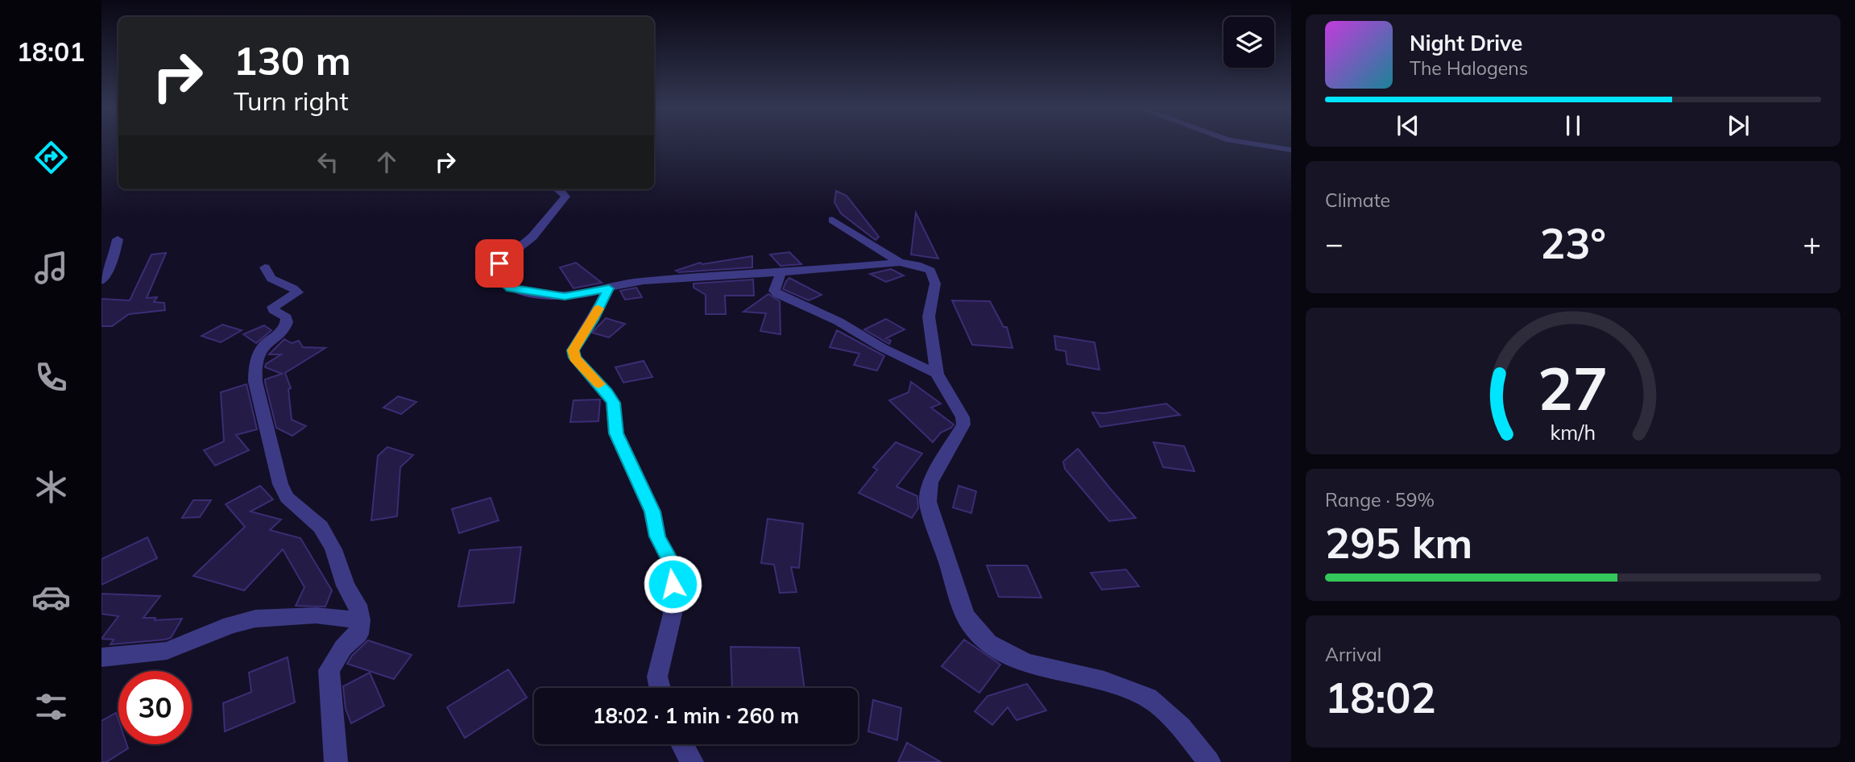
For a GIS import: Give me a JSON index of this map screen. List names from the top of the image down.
{
  "page": {
    "tabs": "18:01",
    "turn": ["130 m", "Turn right"],
    "song": ["Night Drive", "The Halogens"],
    "tile": [
      "Climate",
      ["Range · 59%", "295 km"],
      ["Arrival", "18:02"]
    ],
    "heat": ["−", "23°", "+"],
    "limit": "30",
    "trip": "18:02 · 1 min · 260 m",
    "gauge": ["27", "km/h"]
  }
}
